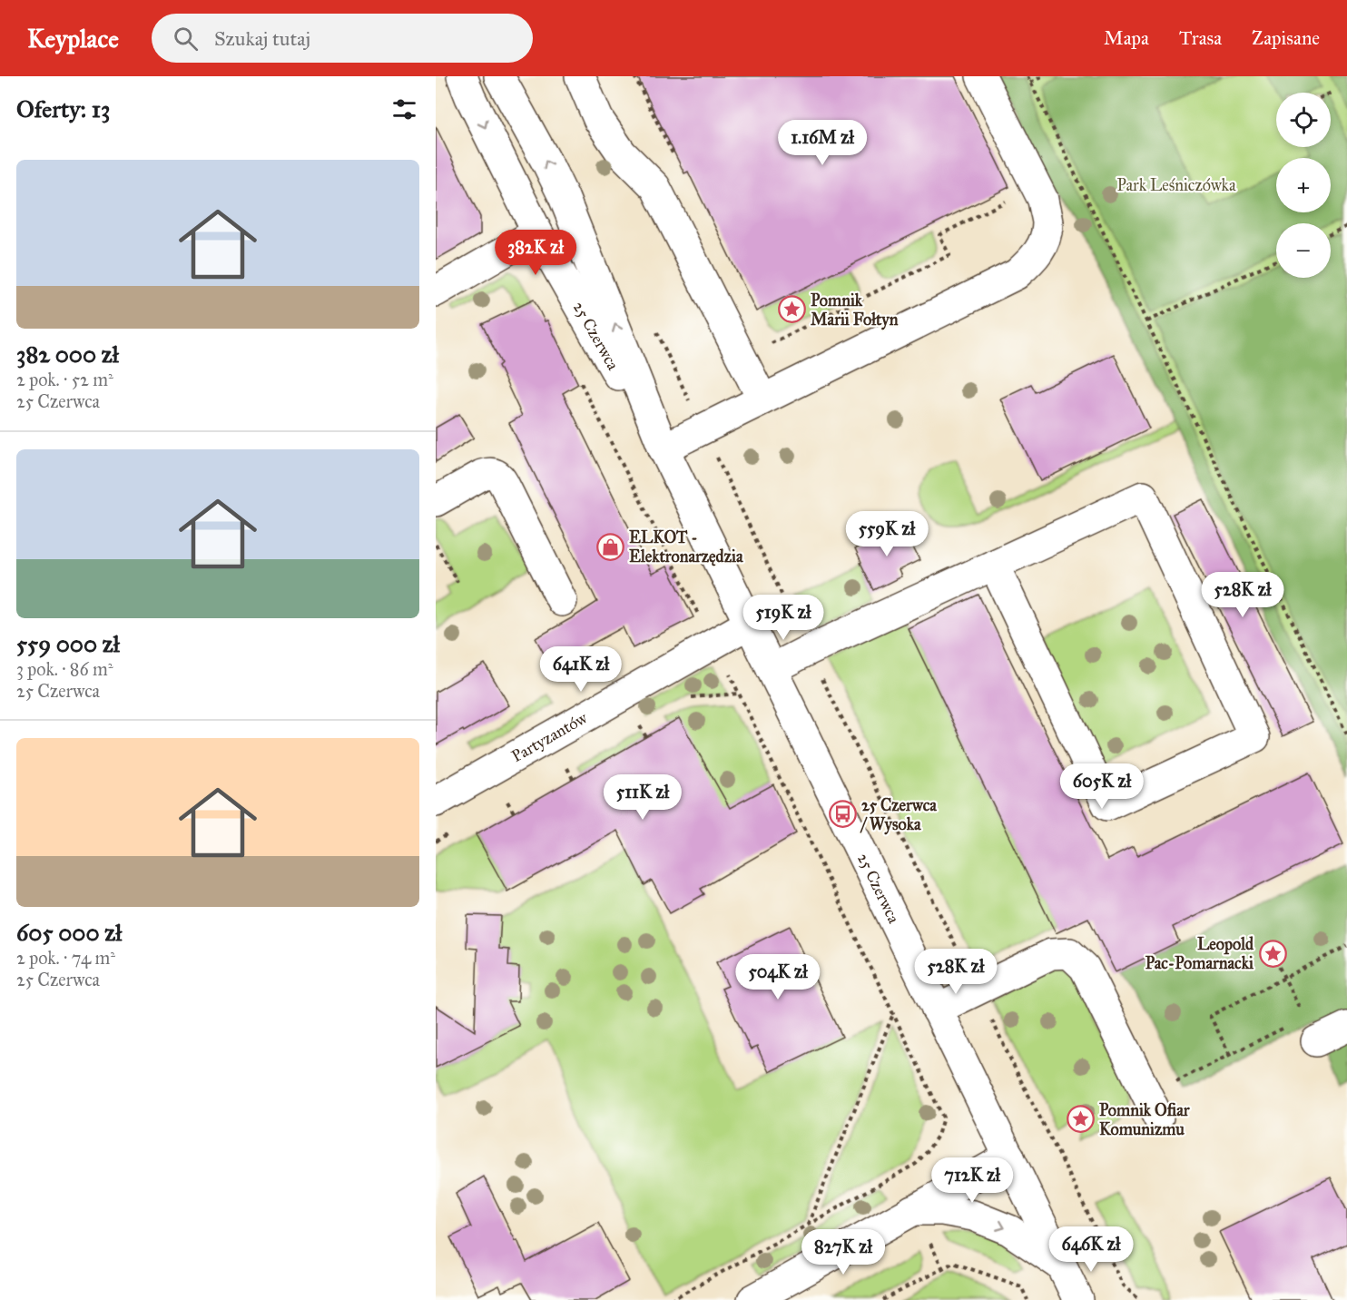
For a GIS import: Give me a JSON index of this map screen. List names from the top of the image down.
{
  "streets": {
    "street": ["25 Czerwca", "Partyzantów"]
  },
  "crossings": [
    ["25 Czerwca", "Partyzantów"]
  ],
  "parks": ["Park Leśniczówka"],
  "places": {
    "place": ["Pomnik Marii Fołtyn", "Leopold Pac-Pomarnacki", "Pomnik Ofiar Komunizmu"],
    "shop": ["ELKOT - Elektronarzędzia"],
    "bus stop": ["25 Czerwca / Wysoka"]
  },
  "page": {
    "header": "Keyplace",
    "search": "Szukaj tutaj",
    "nav": ["Mapa", "Trasa", "Zapisane"],
    "heading": "Oferty: 13",
    "map_buttons": ["+", "−"],
    "price": [
      "1.16M zł",
      "382K zł",
      "559K zł",
      "528K zł",
      "519K zł",
      "641K zł",
      "605K zł",
      "511K zł",
      "528K zł",
      "504K zł",
      "712K zł",
      "646K zł",
      "827K zł"
    ],
    "list": [
      {
        "name": "382 000 zł",
        "note": "2 pok. · 52 m² · 25 Czerwca"
      },
      {
        "name": "559 000 zł",
        "note": "3 pok. · 86 m² · 25 Czerwca"
      },
      {
        "name": "605 000 zł",
        "note": "2 pok. · 74 m² · 25 Czerwca"
      }
    ]
  }
}
